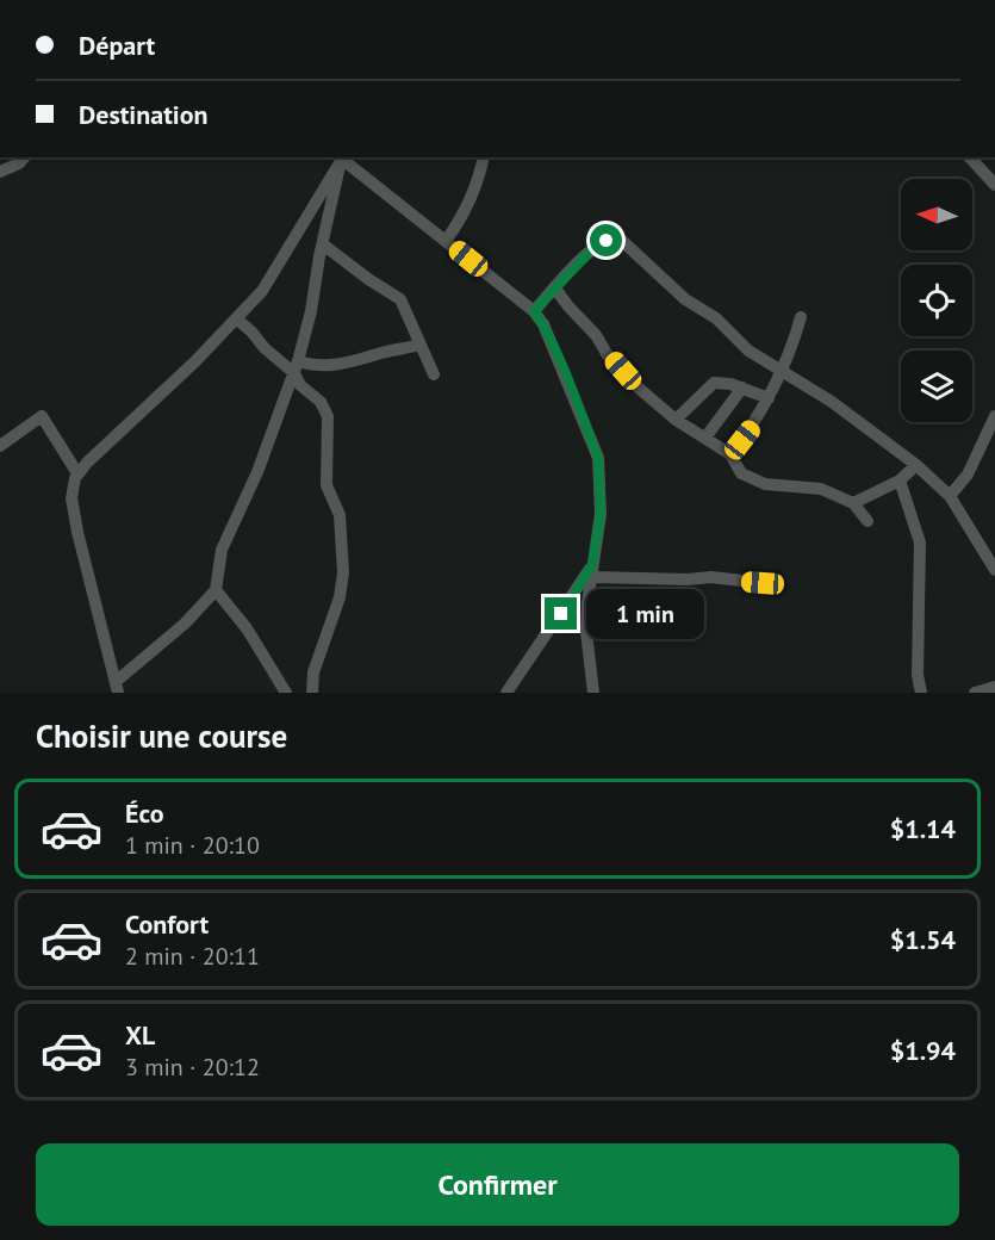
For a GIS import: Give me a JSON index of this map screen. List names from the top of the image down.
{
  "north": "left",
  "page": {
    "banner": ["Départ", "Destination"],
    "bubble": "1 min",
    "heading": "Choisir une course",
    "list": [
      {
        "name": "Éco",
        "note": "1 min · 20:10",
        "value": "$1.14"
      },
      {
        "name": "Confort",
        "note": "2 min · 20:11",
        "value": "$1.54"
      },
      {
        "name": "XL",
        "note": "3 min · 20:12",
        "value": "$1.94"
      }
    ],
    "buttons": "Confirmer"
  }
}
